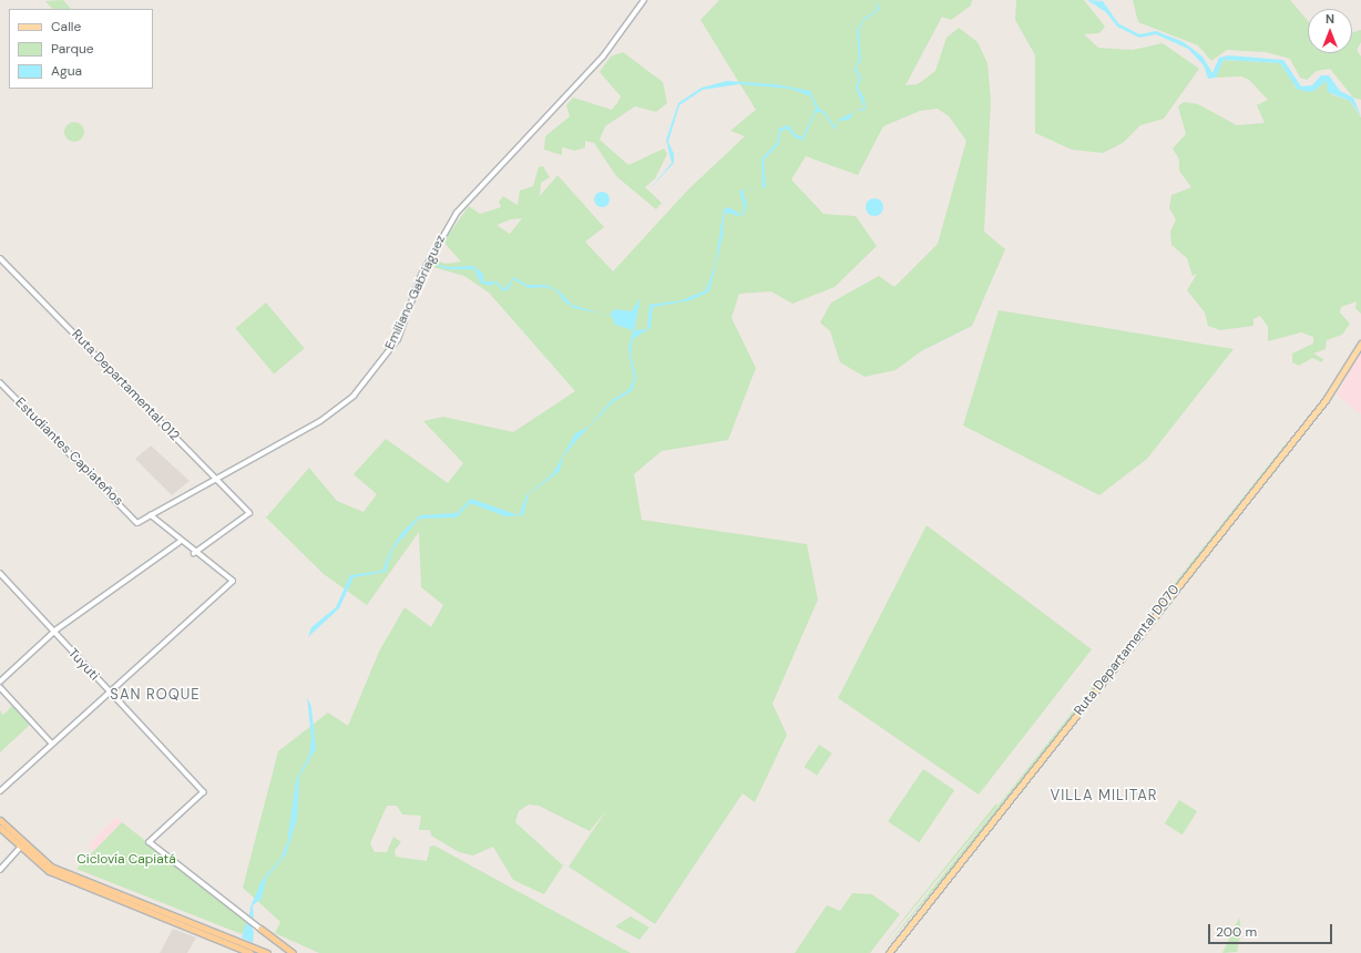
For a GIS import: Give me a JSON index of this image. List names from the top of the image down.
{
  "streets": {
    "main road": ["Emiliano Gabriaguez", "Ruta Departamental 012", "Ruta Departamental D070"],
    "street": ["Estudiantes Capiateños", "Tuyuti"]
  },
  "crossings": [
    ["Emiliano Gabriaguez", "Ruta Departamental 012"],
    ["Emiliano Gabriaguez", "Estudiantes Capiateños"]
  ],
  "districts": ["SAN ROQUE", "VILLA MILITAR"],
  "parks": ["Ciclovía Capiatá"],
  "legend": ["Calle", "Parque", "Agua"],
  "scale_bar": "200 m",
  "north": "top"
}
